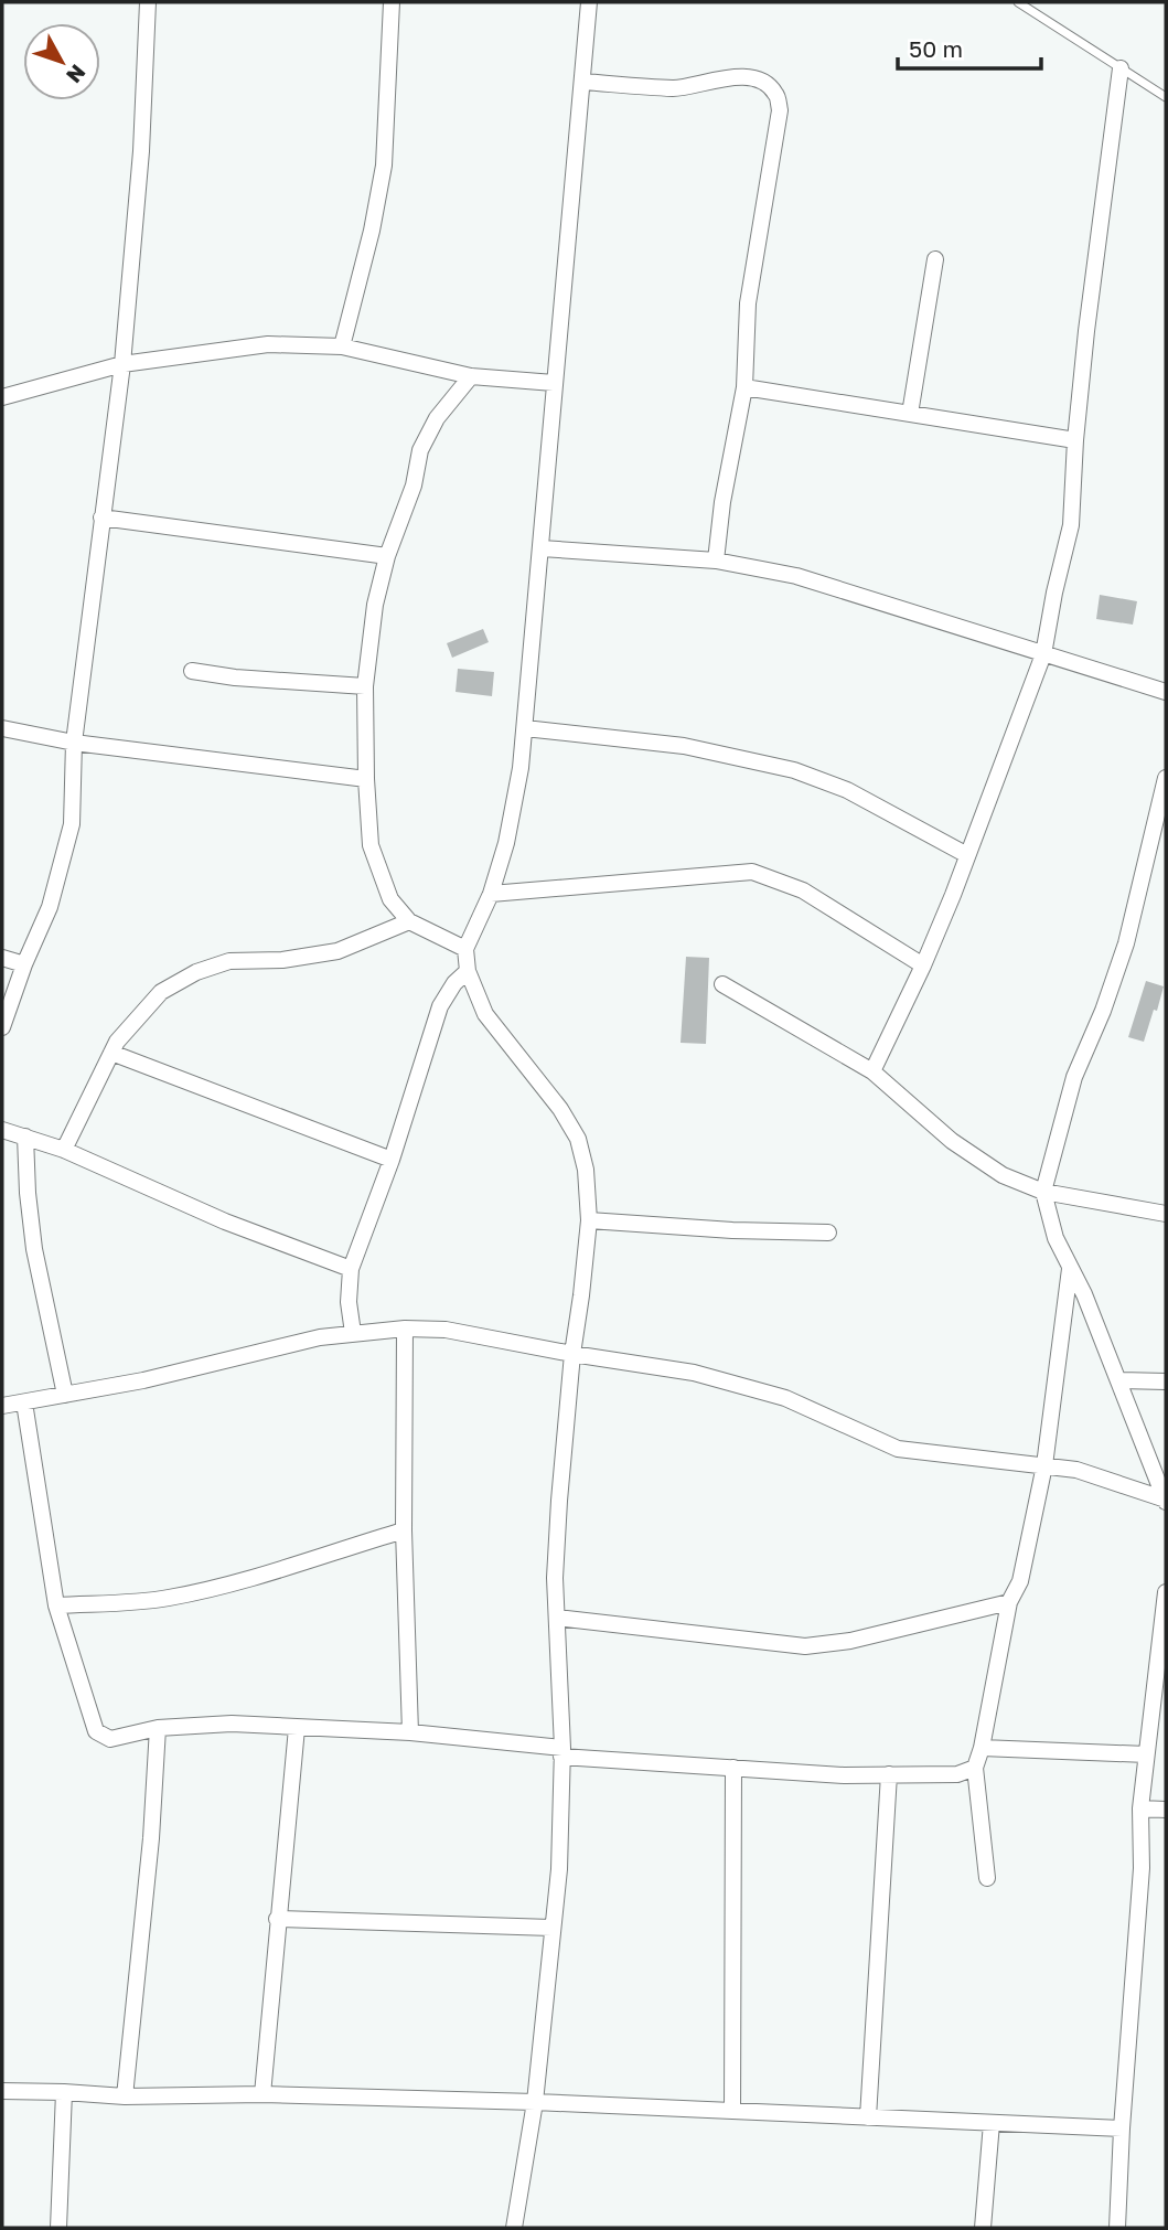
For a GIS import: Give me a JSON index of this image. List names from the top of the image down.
{
  "scale_bar": "50 m",
  "north": "bottom right"
}
